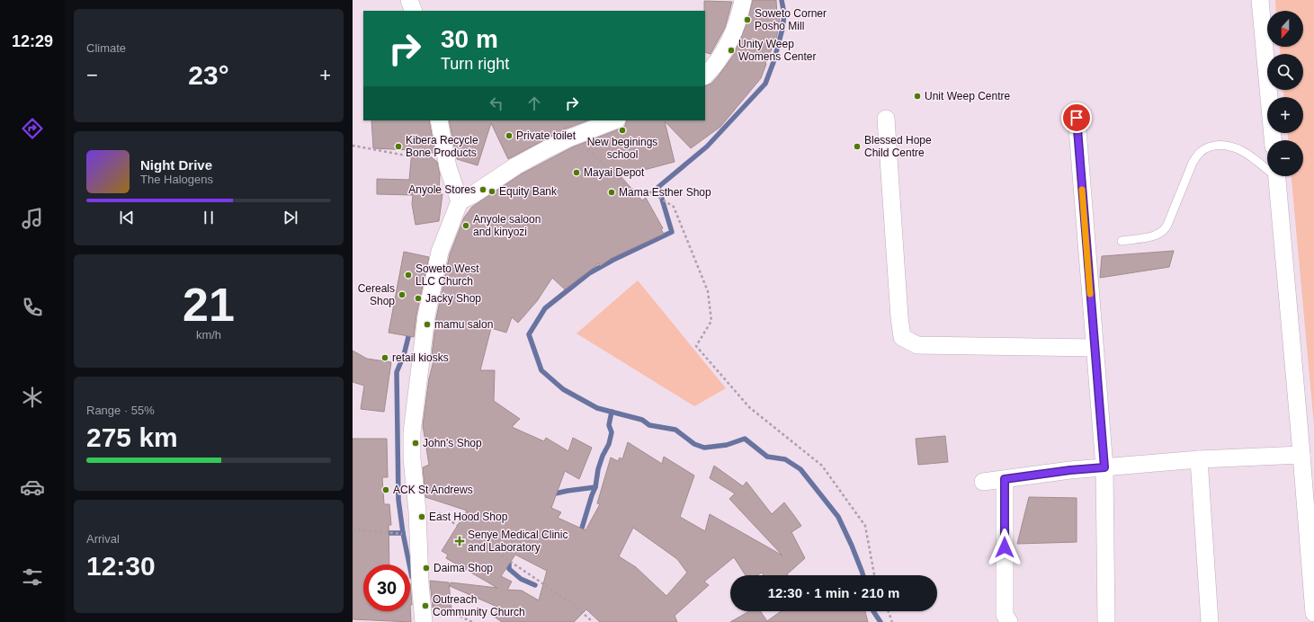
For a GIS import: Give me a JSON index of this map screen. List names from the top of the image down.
{
  "places": {
    "other": [
      "Soweto Corner Posho Mill",
      "Unity Weep Womens Center",
      "Unit Weep Centre",
      "New beginings school",
      "Private toilet",
      "Kibera Recycle Bone Products",
      "Blessed Hope Child Centre",
      "Mayai Depot",
      "Anyole Stores",
      "Equity Bank",
      "Mama Esther Shop",
      "Anyole saloon and kinyozi",
      "Soweto West LLC Church",
      "Cereals Shop",
      "Jacky Shop",
      "mamu salon",
      "retail kiosks",
      "John's Shop",
      "ACK St Andrews",
      "East Hood Shop",
      "Daima Shop",
      "Outreach Community Church"
    ],
    "health": ["Senye Medical Clinic and Laboratory"]
  },
  "north": "bottom",
  "page": {
    "tabs": "12:29",
    "tile": [
      "Climate",
      ["21", "km/h"],
      ["Range · 55%", "275 km"],
      ["Arrival", "12:30"]
    ],
    "map_buttons": ["+", "−"],
    "turn": ["30 m", "Turn right"],
    "heat": ["−", "23°", "+"],
    "song": ["Night Drive", "The Halogens"],
    "limit": "30",
    "trip": "12:30 · 1 min · 210 m"
  }
}
